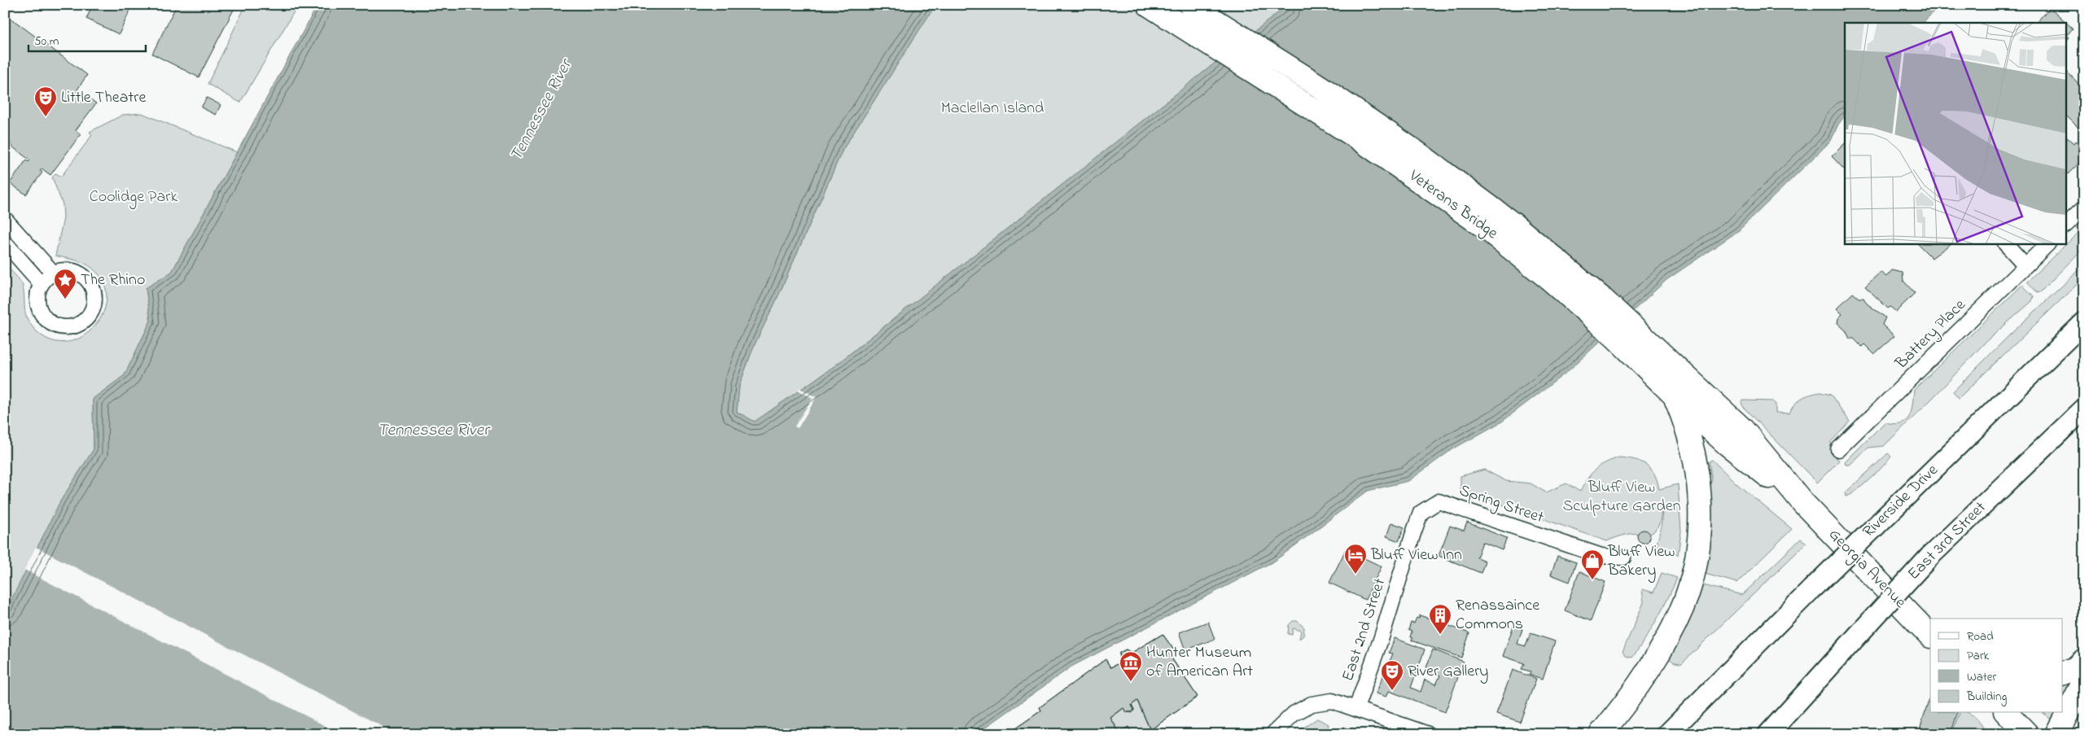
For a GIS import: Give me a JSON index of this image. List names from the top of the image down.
{
  "streets": {
    "main road": [
      "Veterans Bridge",
      "Riverside Drive",
      "East 3rd Street",
      "Georgia Avenue"
    ],
    "street": ["Battery Place", "Spring Street", "East 2nd Street"]
  },
  "crossings": [
    ["Veterans Bridge", "Georgia Avenue"],
    ["Spring Street", "East 2nd Street"]
  ],
  "water": ["Tennessee River"],
  "parks": ["Maclellan Island", "Coolidge Park", "Bluff View Sculpture Garden"],
  "places": {
    "theatre": ["Little Theatre", "River Gallery"],
    "place": ["The Rhino"],
    "hotel": ["Bluff View Inn"],
    "shop": ["Bluff View Bakery"],
    "building": ["Renassaince Commons"],
    "museum": ["Hunter Museum of American Art"]
  },
  "legend": [
    "Road",
    "Park",
    "Water",
    "Building"
  ],
  "scale_bar": "50 m"
}
